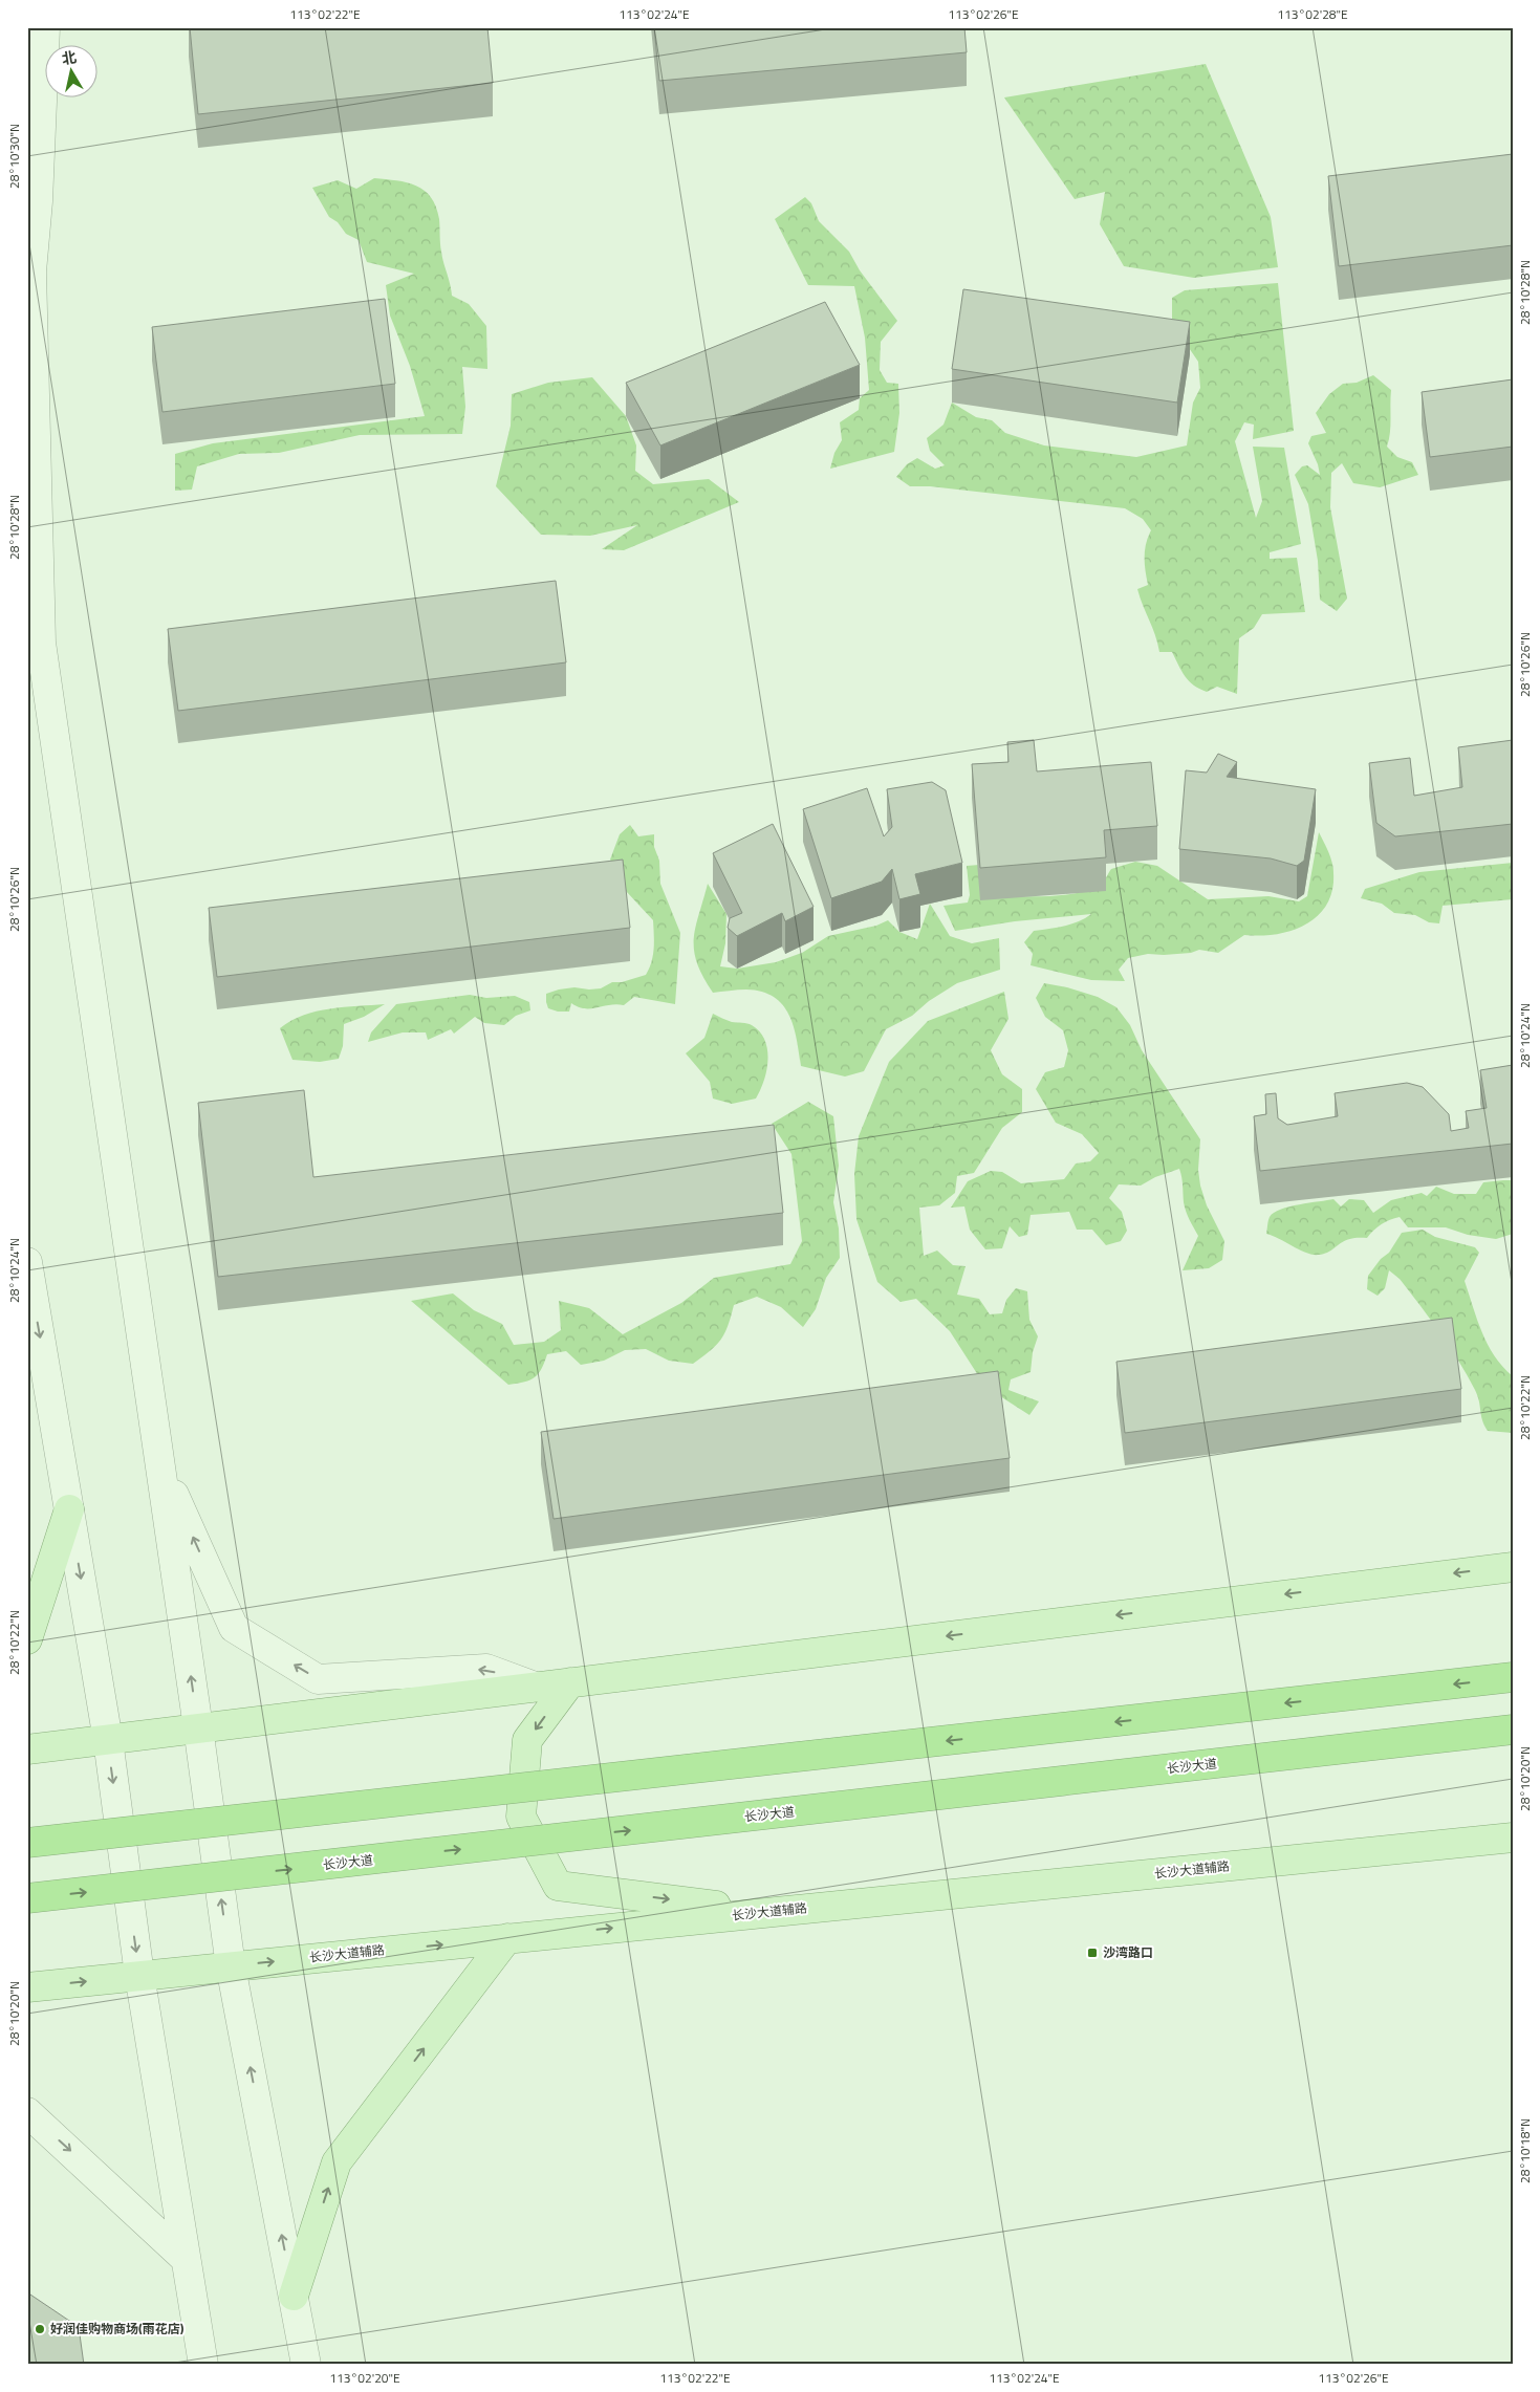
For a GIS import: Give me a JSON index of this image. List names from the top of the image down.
{
  "streets": {
    "highway": ["长沙大道"],
    "main road": ["长沙大道辅路"]
  },
  "places": {
    "transit": ["沙湾路口"],
    "other": ["好润佳购物商场(雨花店)"]
  },
  "north": "top",
  "coordinates": [
    "113°02'22\"E",
    "113°02'24\"E",
    "113°02'26\"E",
    "113°02'28\"E",
    "28°10'30\"N",
    "28°10'28\"N",
    "28°10'26\"N",
    "28°10'24\"N",
    "28°10'22\"N",
    "28°10'20\"N",
    "28°10'18\"N",
    "113°02'20\"E"
  ]
}
